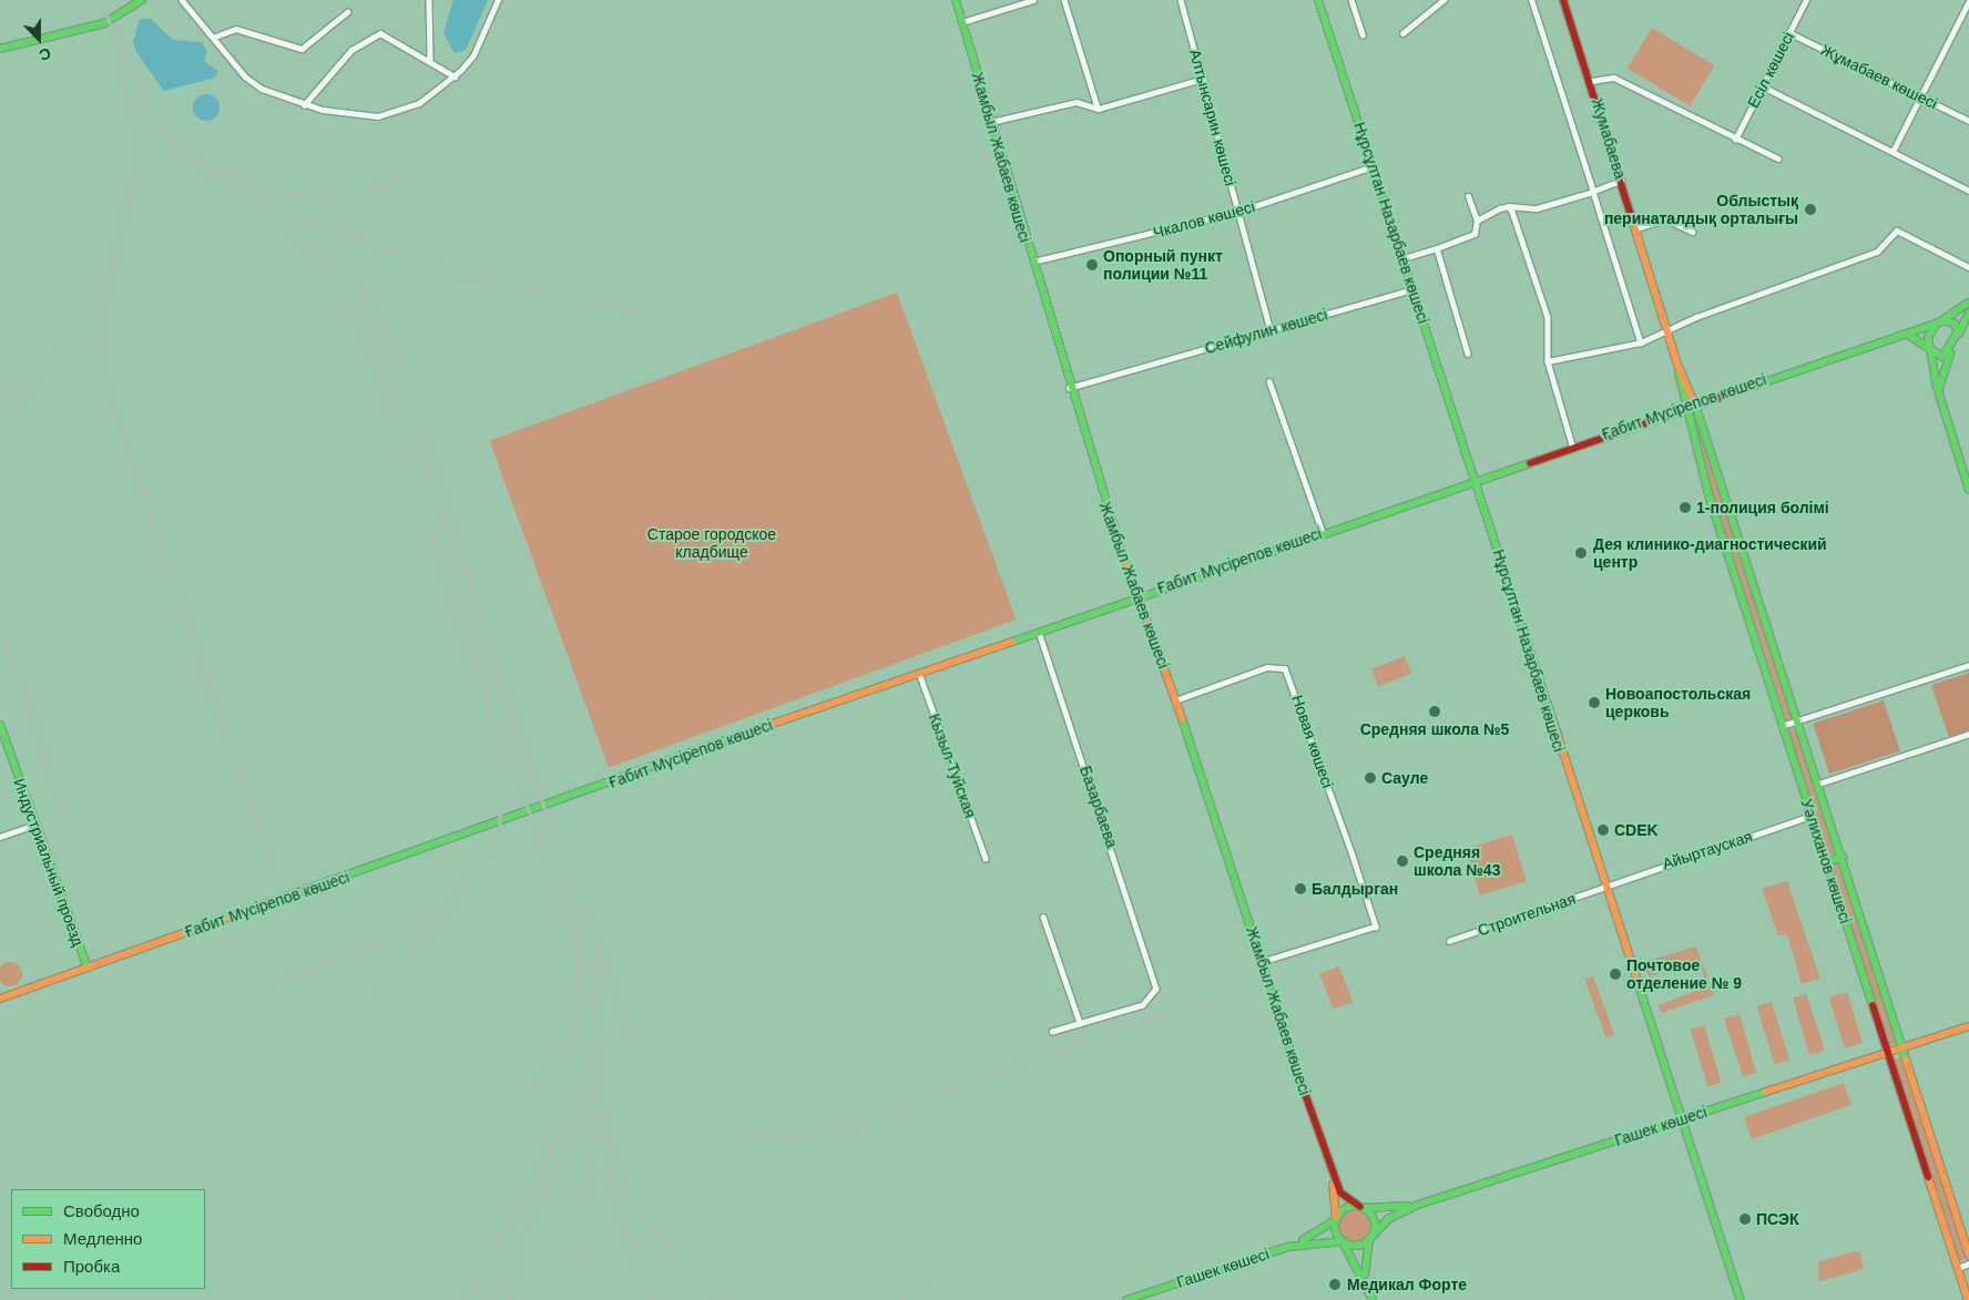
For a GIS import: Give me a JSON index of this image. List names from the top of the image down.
{
  "streets": {
    "main road": [
      "Жумабаева",
      "Жамбыл Жабаев көшесі",
      "Нұрсұлтан Назарбаев көшесі",
      "Ғабит Мүсірепов көшесі",
      "Уәлиханов көшесі",
      "Индустриальный проезд",
      "Гашек көшесі"
    ],
    "street": [
      "Есіл көшесі",
      "Жұмабаев көшесі",
      "Алтынсарин көшесі",
      "Чкалов көшесі",
      "Сейфулин көшесі",
      "Новая көшесі",
      "Кызыл-Туйская",
      "Базарбаева",
      "Айыртауская",
      "Строительная"
    ]
  },
  "crossings": [
    ["Есіл көшесі", "Жұмабаев көшесі"],
    ["Алтынсарин көшесі", "Чкалов көшесі"],
    ["Алтынсарин көшесі", "Сейфулин көшесі"],
    ["Жумабаева", "Ғабит Мүсірепов көшесі"],
    ["Жумабаева", "Уәлиханов көшесі"],
    ["Жамбыл Жабаев көшесі", "Чкалов көшесі"],
    ["Жамбыл Жабаев көшесі", "Сейфулин көшесі"],
    ["Жамбыл Жабаев көшесі", "Ғабит Мүсірепов көшесі"],
    ["Жамбыл Жабаев көшесі", "Новая көшесі"],
    ["Чкалов көшесі", "Нұрсұлтан Назарбаев көшесі"],
    ["Нұрсұлтан Назарбаев көшесі", "Сейфулин көшесі"],
    ["Нұрсұлтан Назарбаев көшесі", "Ғабит Мүсірепов көшесі"],
    ["Нұрсұлтан Назарбаев көшесі", "Айыртауская"],
    ["Нұрсұлтан Назарбаев көшесі", "Строительная"],
    ["Нұрсұлтан Назарбаев көшесі", "Гашек көшесі"],
    ["Ғабит Мүсірепов көшесі", "Кызыл-Туйская"],
    ["Ғабит Мүсірепов көшесі", "Базарбаева"],
    ["Ғабит Мүсірепов көшесі", "Уәлиханов көшесі"],
    ["Ғабит Мүсірепов көшесі", "Индустриальный проезд"],
    ["Айыртауская", "Уәлиханов көшесі"],
    ["Айыртауская", "Строительная"],
    ["Уәлиханов көшесі", "Гашек көшесі"]
  ],
  "parks": ["Старое городское кладбище"],
  "places": [
    "Облыстық перинаталдық орталығы",
    "Опорный пункт полиции №11",
    "1-полиция болiмi",
    "Дея клинико-диагностический центр",
    "Новоапостольская церковь",
    "Средняя школа №5",
    "Сауле",
    "CDEK",
    "Средняя школа №43",
    "Балдырган",
    "Почтовое отделение № 9",
    "ПСЭК",
    "Медикал Форте"
  ],
  "legend": ["Свободно", "Медленно", "Пробка"],
  "north": "bottom"
}
